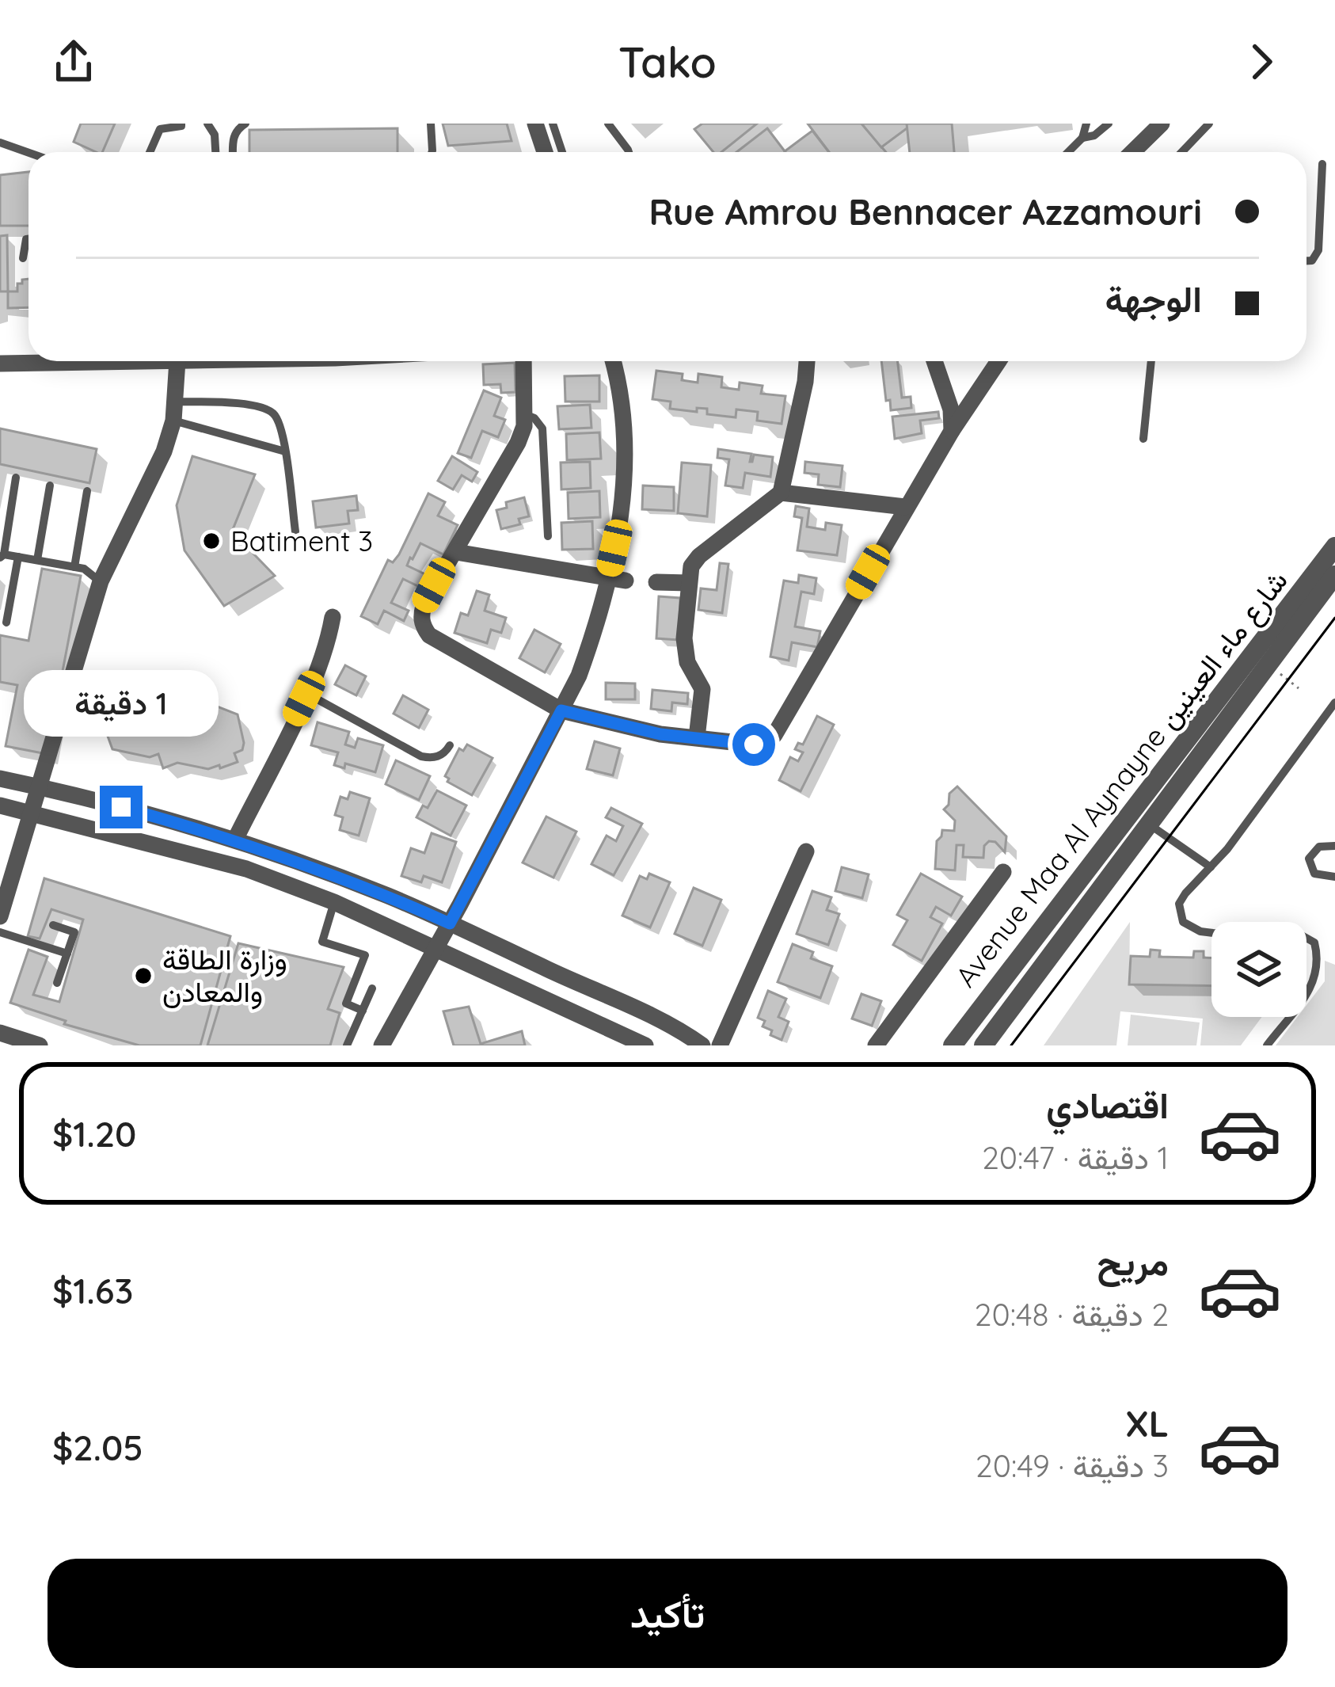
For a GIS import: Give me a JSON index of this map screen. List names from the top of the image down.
{
  "streets": {
    "street": ["Avenue Maa Al Aynayne شارع ماء العينين"]
  },
  "places": ["Batiment 3", "وزارة الطاقة والمعادن"],
  "page": {
    "header": "Tako",
    "banner": ["Rue Amrou Bennacer Azzamouri", "الوجهة"],
    "bubble": "1 دقيقة",
    "list": [
      {
        "name": "اقتصادي",
        "note": "1 دقيقة · 20:47",
        "value": "$1.20"
      },
      {
        "name": "مريح",
        "note": "2 دقيقة · 20:48",
        "value": "$1.63"
      },
      {
        "name": "XL",
        "note": "3 دقيقة · 20:49",
        "value": "$2.05"
      }
    ],
    "buttons": "تأكيد"
  }
}
